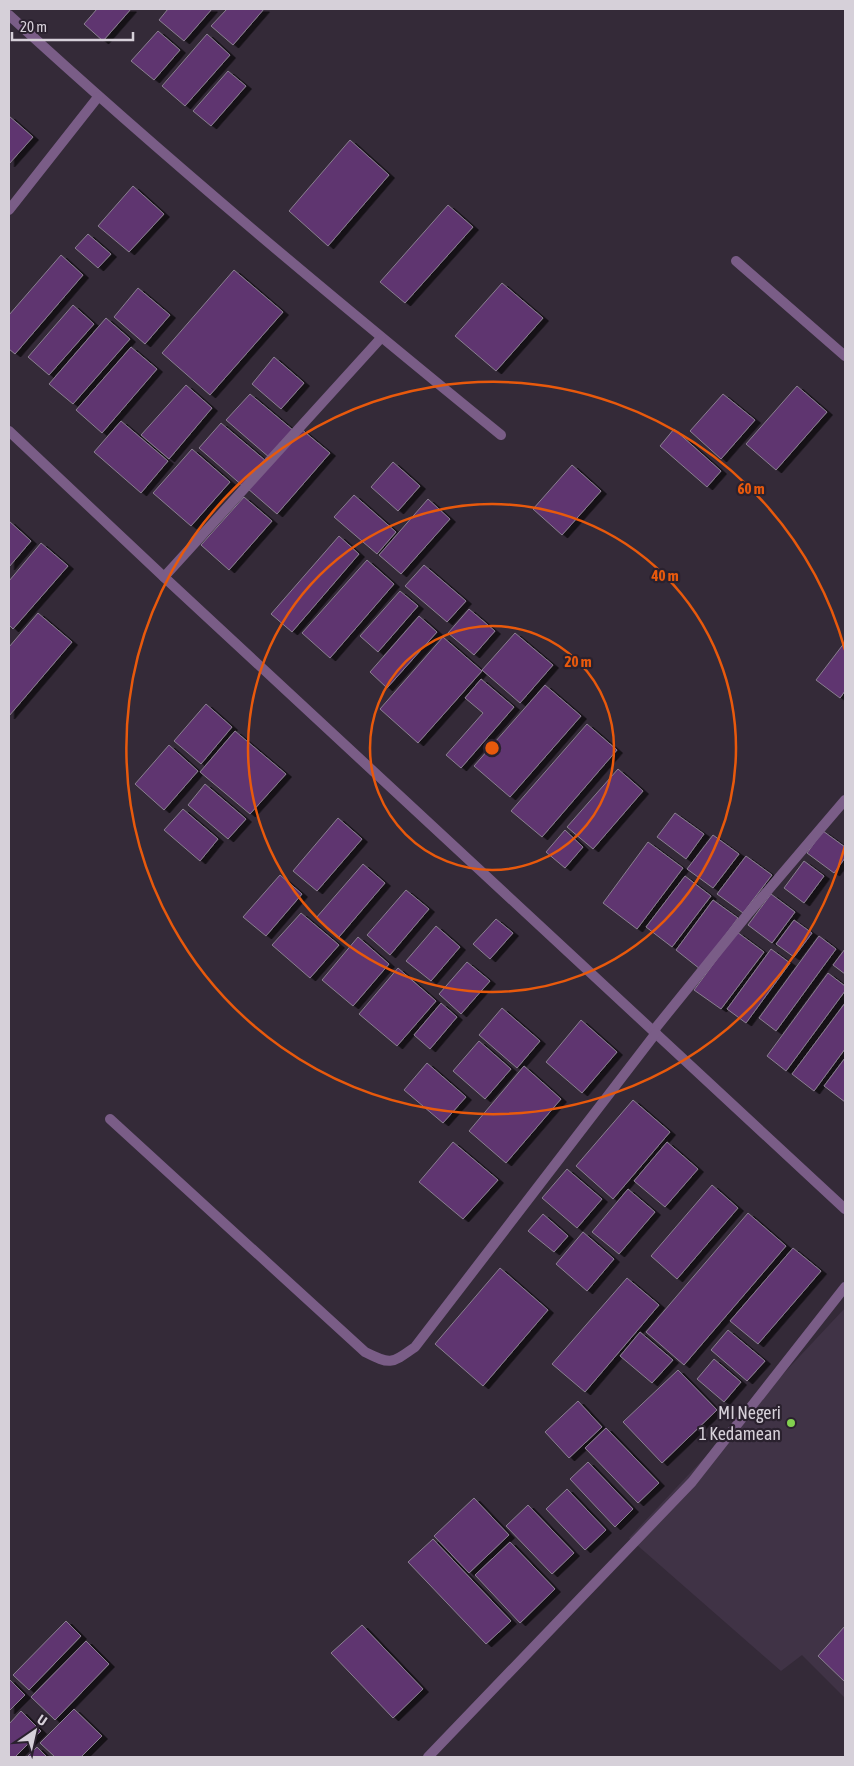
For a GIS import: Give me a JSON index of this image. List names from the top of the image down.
{
  "places": ["MI Negeri 1 Kedamean"],
  "scale_bar": "20 m",
  "north": "top right",
  "rings": ["60 m", "40 m", "20 m"]
}
